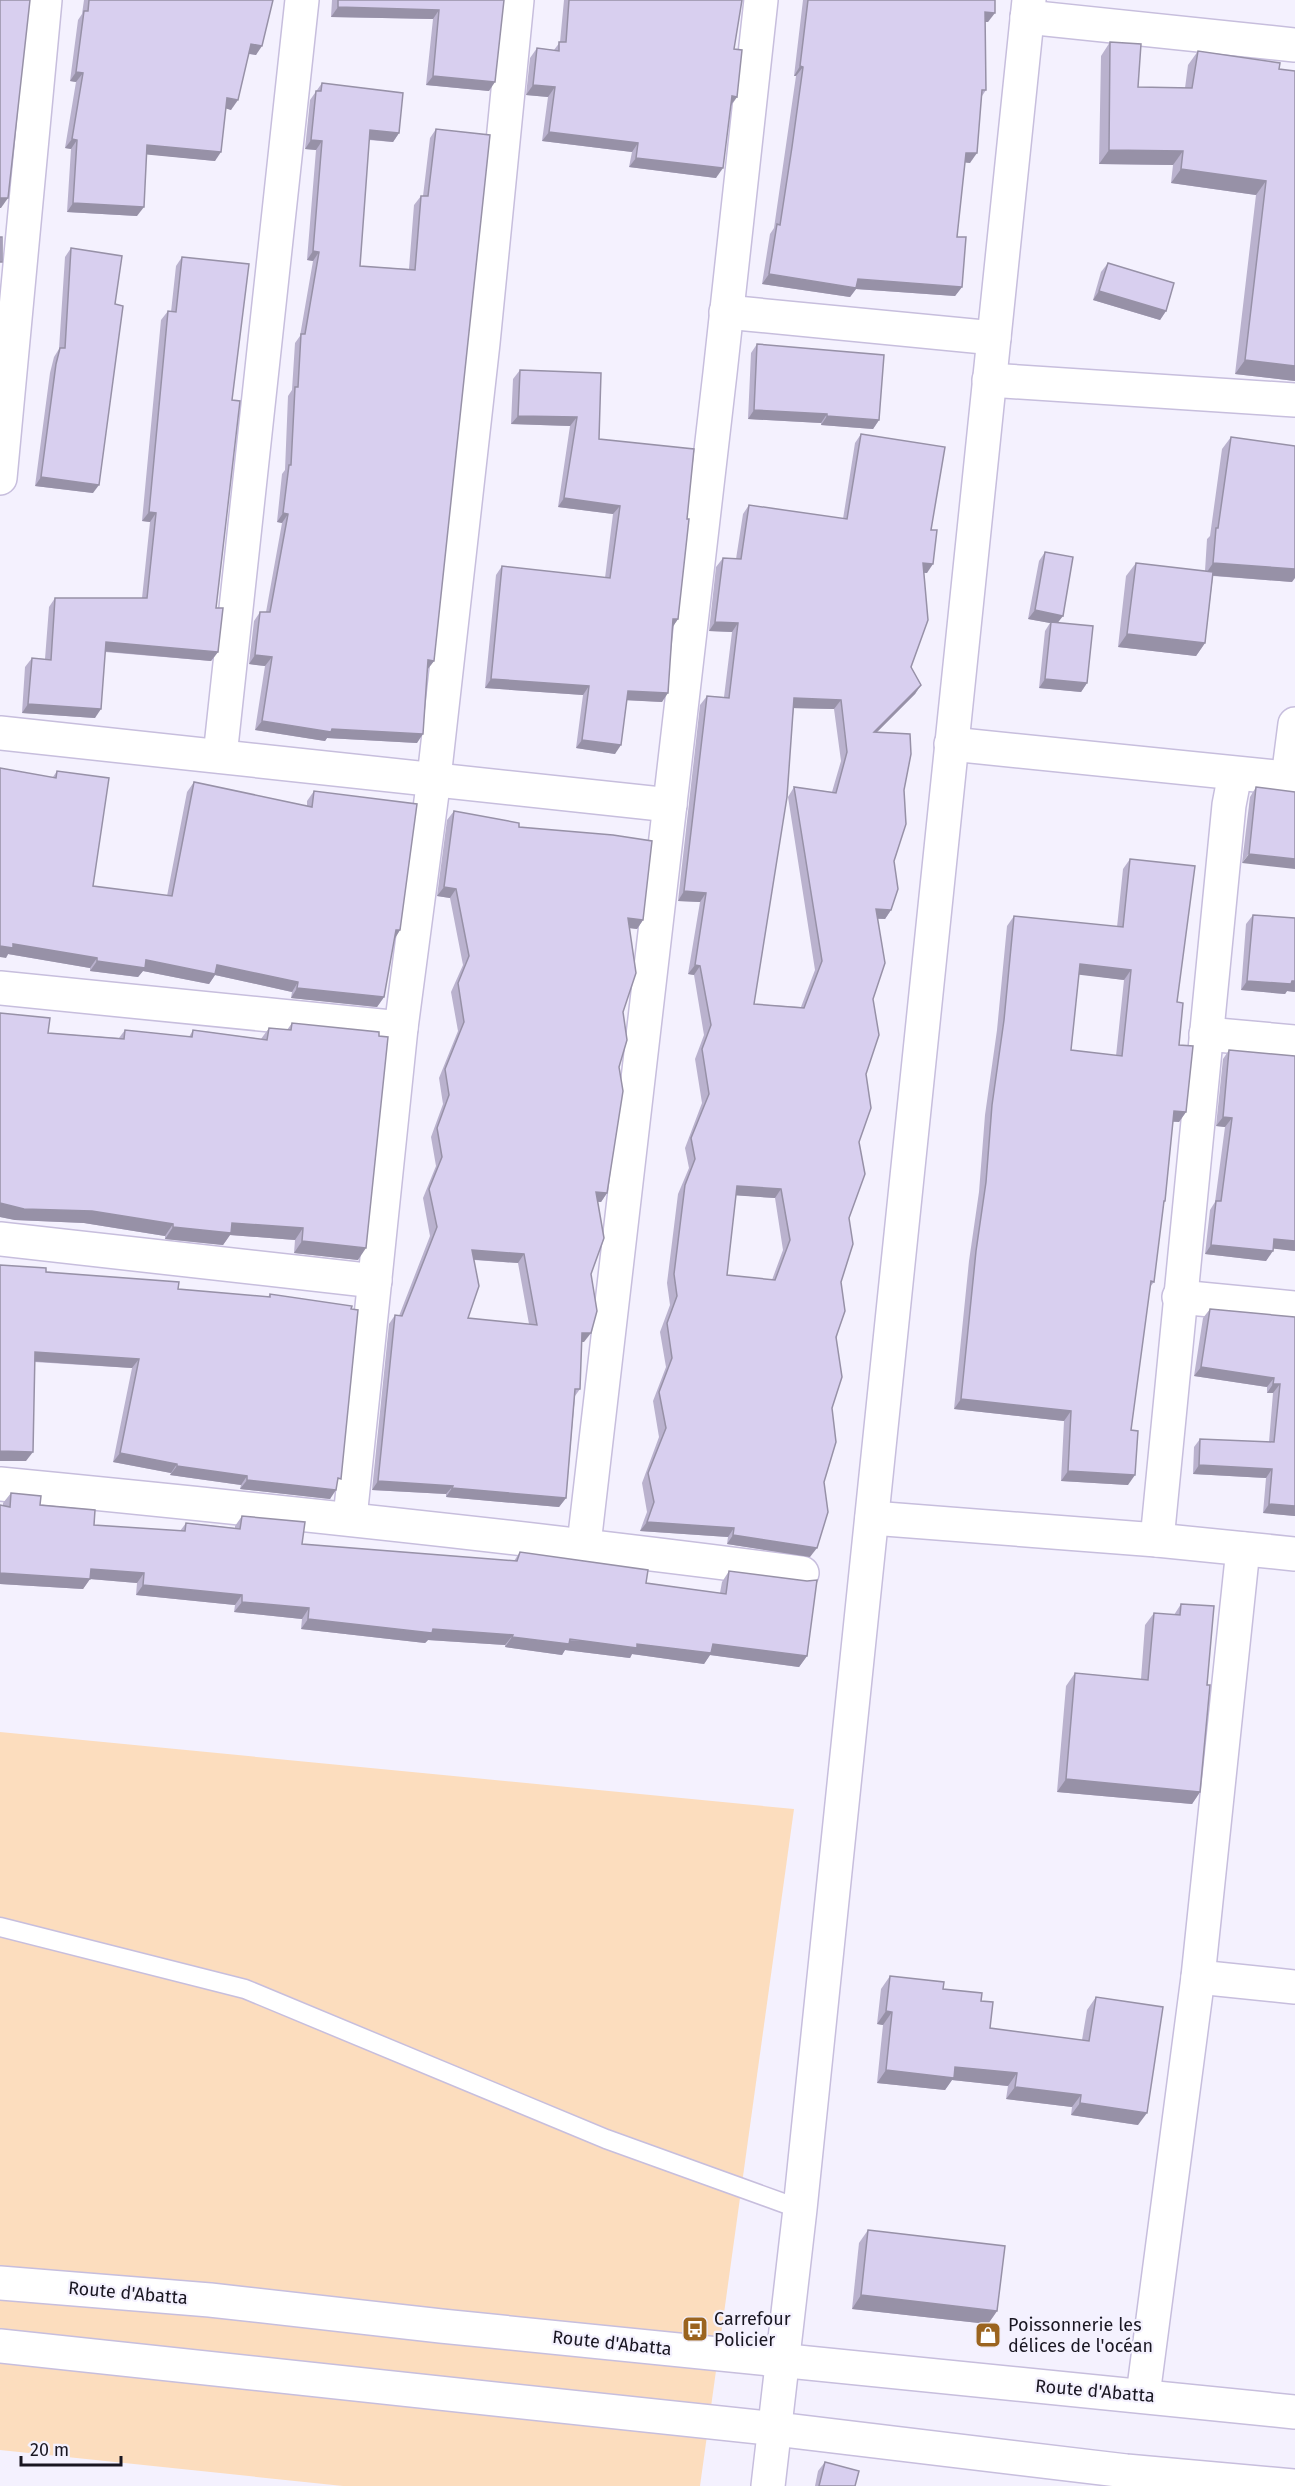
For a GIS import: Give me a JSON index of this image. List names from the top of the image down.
{
  "streets": {
    "street": ["Route d'Abatta"]
  },
  "places": {
    "bus stop": ["Carrefour Policier"],
    "shop": ["Poissonnerie les délices de l'océan"]
  },
  "scale_bar": "20 m"
}
